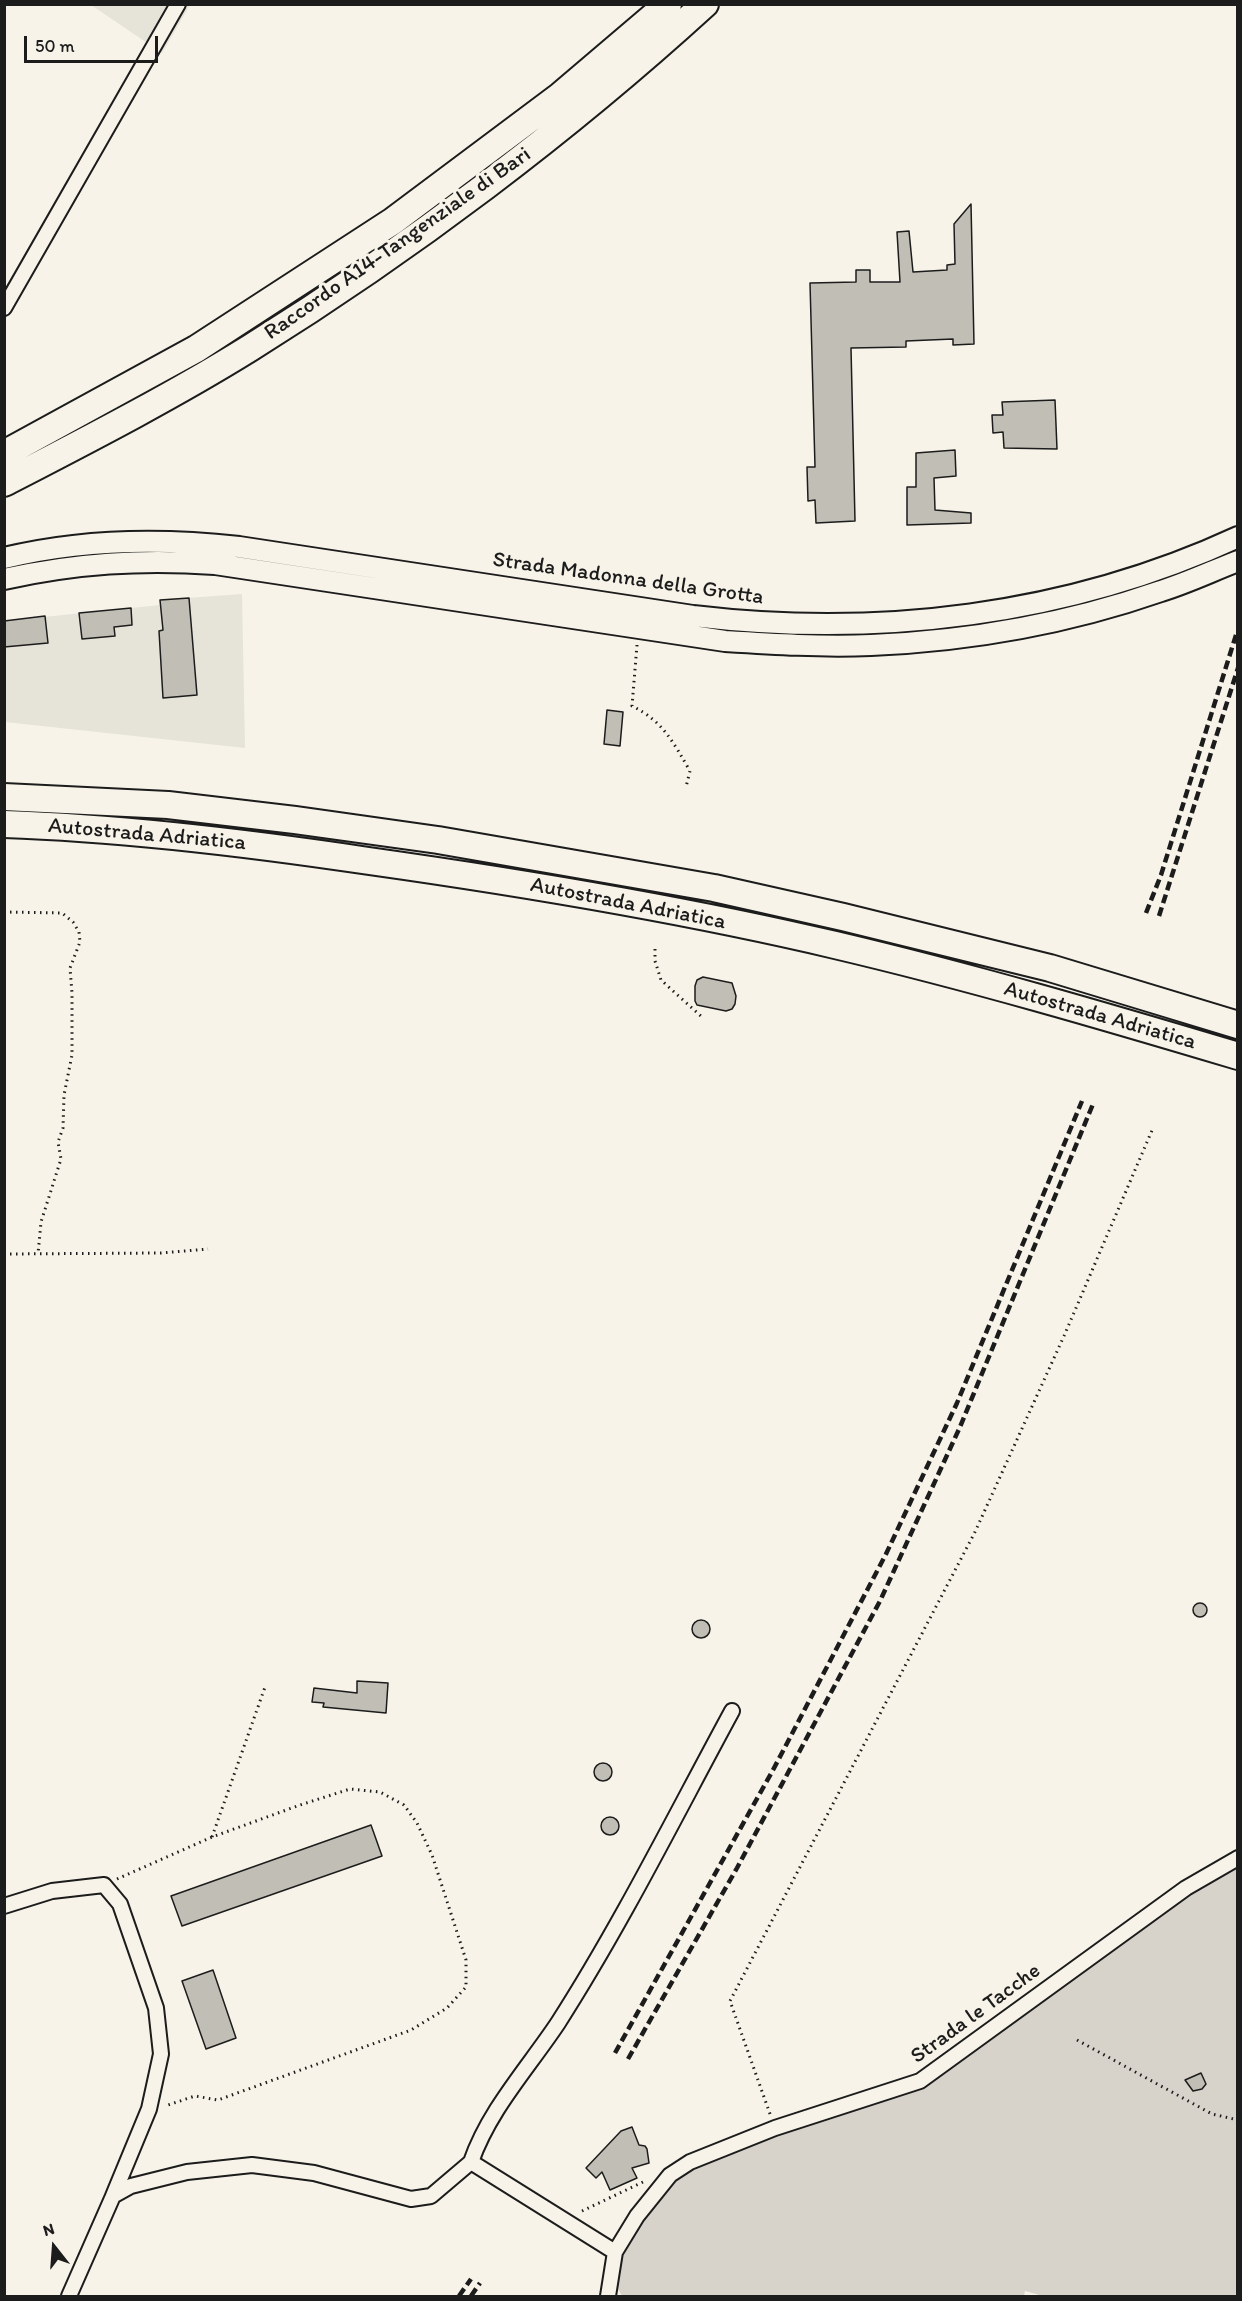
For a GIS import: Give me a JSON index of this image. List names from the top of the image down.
{
  "streets": {
    "highway": ["Raccordo A14-Tangenziale di Bari", "Autostrada Adriatica"],
    "main road": ["Strada Madonna della Grotta"],
    "street": ["Strada le Tacche"]
  },
  "scale_bar": "50 m",
  "north": "top"
}
